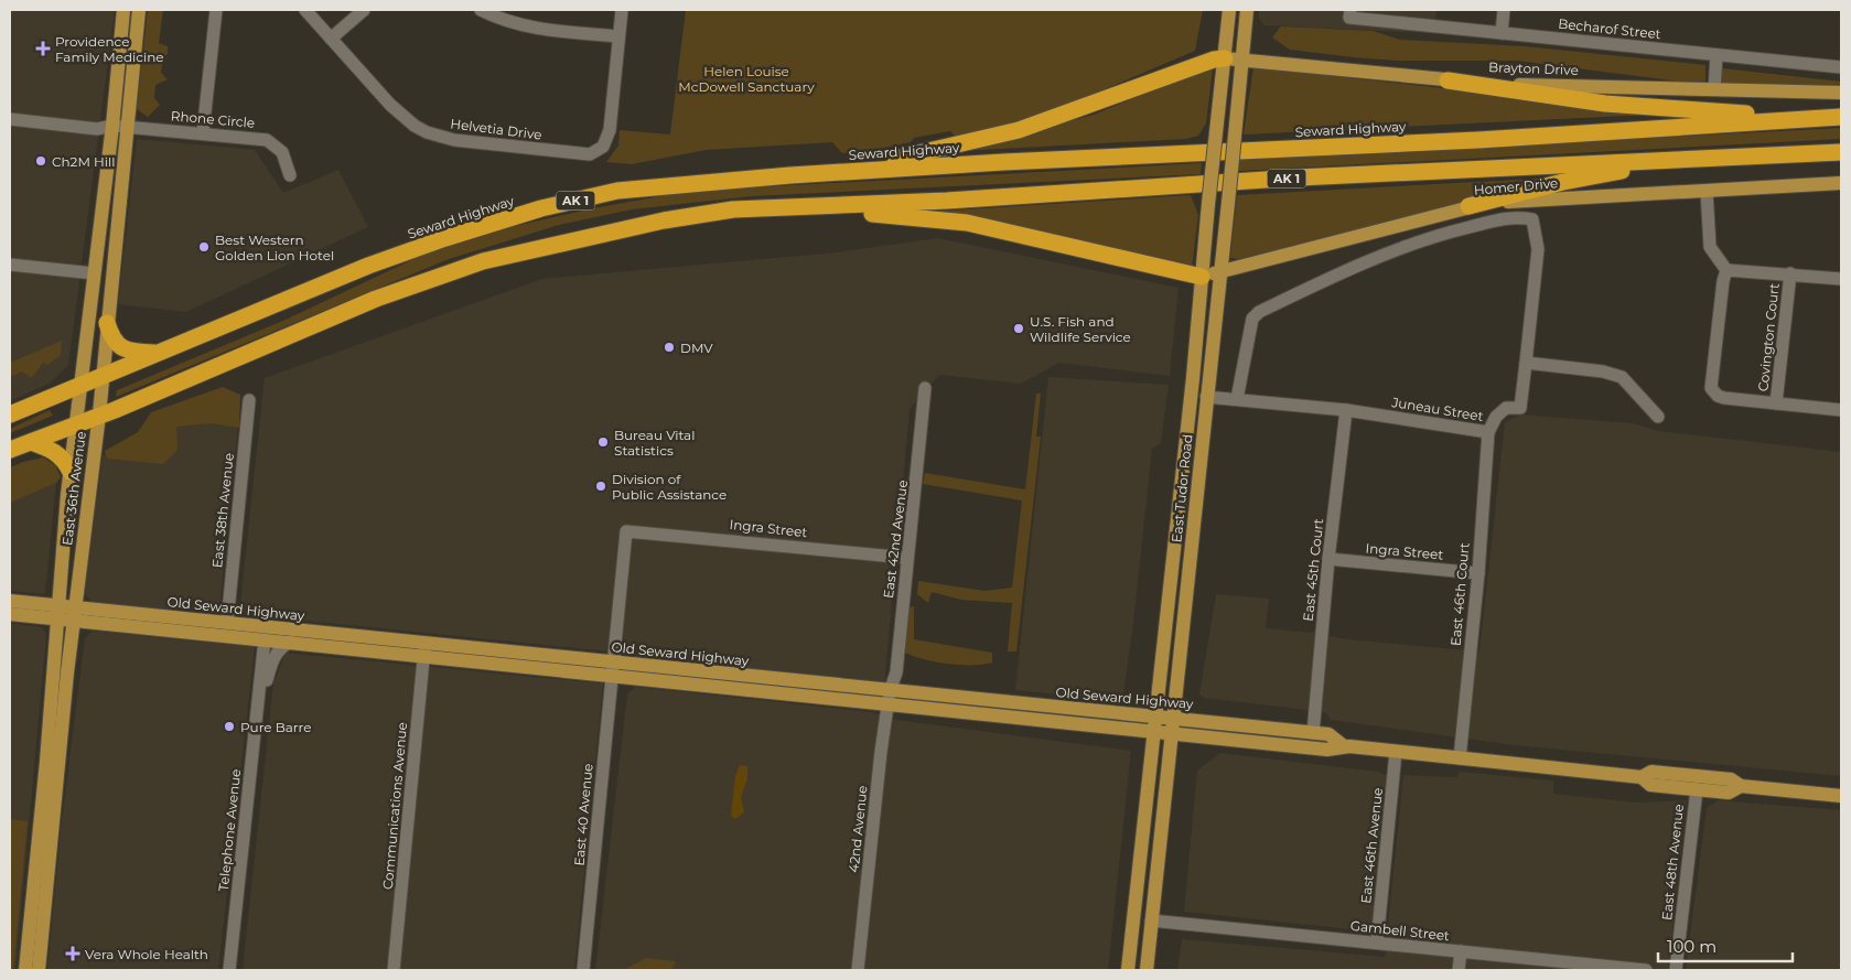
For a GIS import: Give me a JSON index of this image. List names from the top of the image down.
{
  "streets": {
    "highway": ["Seward Highway", "AK 1"],
    "main road": [
      "Brayton Drive",
      "Homer Drive",
      "East 36th Avenue",
      "East Tudor Road",
      "Old Seward Highway"
    ],
    "street": [
      "Becharof Street",
      "Rhone Circle",
      "Helvetia Drive",
      "Covington Court",
      "Juneau Street",
      "East 38th Avenue",
      "Ingra Street",
      "East 42nd Avenue",
      "East 45th Court",
      "East 46th Court",
      "Communications Avenue",
      "East 40 Avenue",
      "42nd Avenue",
      "Telephone Avenue",
      "East 46th Avenue",
      "East 48th Avenue",
      "Gambell Street"
    ]
  },
  "crossings": [
    ["Brayton Drive", "East Tudor Road"],
    ["Rhone Circle", "East 36th Avenue"],
    ["Seward Highway", "East 36th Avenue"],
    ["AK 1", "East 36th Avenue"],
    ["Homer Drive", "East Tudor Road"],
    ["Juneau Street", "East Tudor Road"],
    ["Juneau Street", "East 45th Court"],
    ["Juneau Street", "East 46th Court"],
    ["East 36th Avenue", "Old Seward Highway"],
    ["East Tudor Road", "Old Seward Highway"],
    ["East Tudor Road", "Gambell Street"],
    ["East 38th Avenue", "Old Seward Highway"],
    ["Ingra Street", "East 42nd Avenue"],
    ["Ingra Street", "East 45th Court"],
    ["Ingra Street", "East 46th Court"],
    ["Ingra Street", "East 40 Avenue"],
    ["East 42nd Avenue", "Old Seward Highway"],
    ["East 42nd Avenue", "42nd Avenue"],
    ["East 45th Court", "Old Seward Highway"],
    ["East 46th Court", "Old Seward Highway"],
    ["Old Seward Highway", "Communications Avenue"],
    ["Old Seward Highway", "East 40 Avenue"],
    ["Old Seward Highway", "42nd Avenue"],
    ["Old Seward Highway", "Telephone Avenue"],
    ["Old Seward Highway", "East 46th Avenue"],
    ["Old Seward Highway", "East 48th Avenue"],
    ["East 46th Avenue", "Gambell Street"]
  ],
  "parks": ["Helen Louise McDowell Sanctuary"],
  "places": {
    "health": ["Providence Family Medicine", "Vera Whole Health"],
    "other": [
      "Ch2M Hill",
      "Best Western Golden Lion Hotel",
      "U.S. Fish and Wildlife Service",
      "DMV",
      "Bureau Vital Statistics",
      "Division of Public Assistance",
      "Pure Barre"
    ]
  },
  "scale_bar": "100 m"
}
